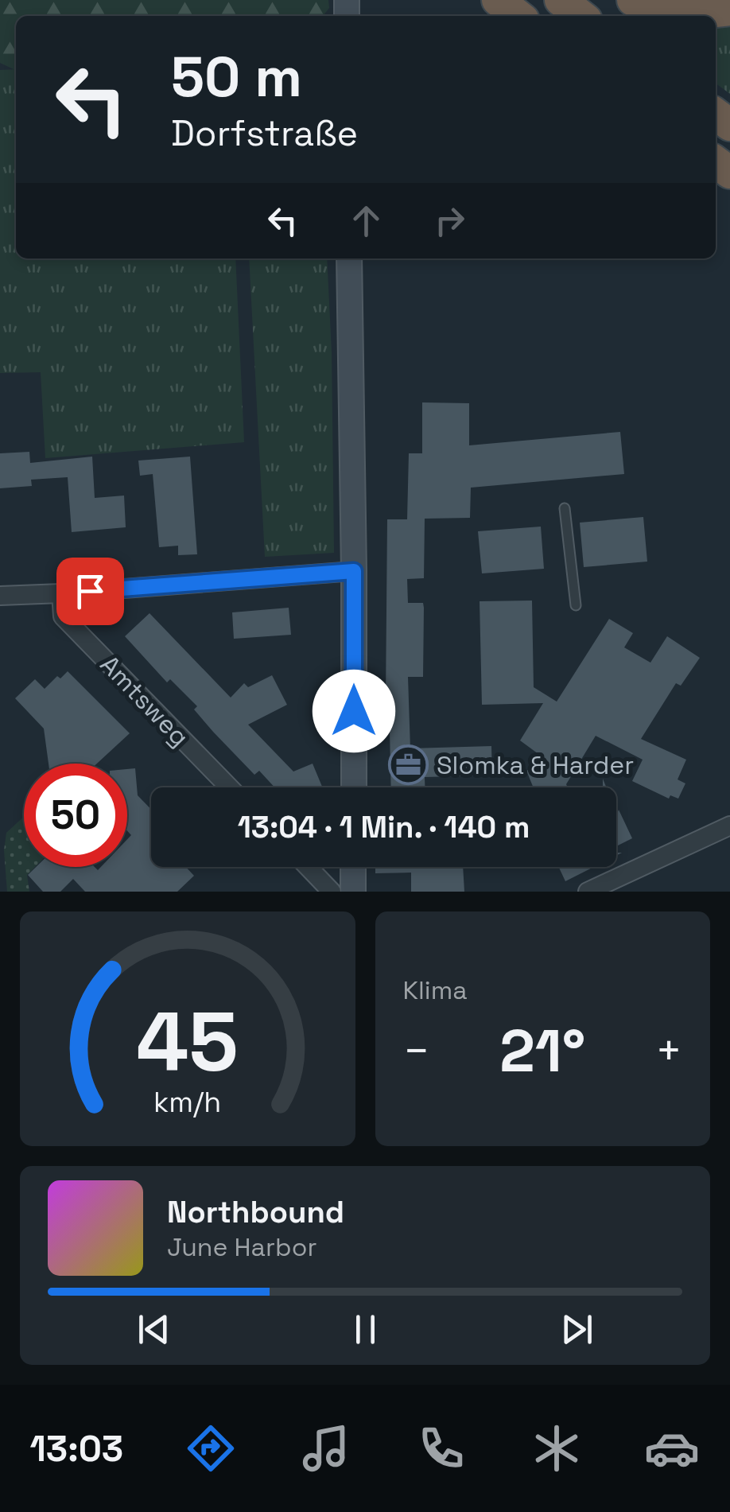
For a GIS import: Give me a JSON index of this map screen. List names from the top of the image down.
{
  "streets": {
    "street": ["Amtsweg"]
  },
  "places": {
    "office": ["Slomka & Harder"]
  },
  "page": {
    "turn": ["50 m", "Dorfstraße"],
    "limit": "50",
    "trip": "13:04 · 1 Min. · 140 m",
    "tile": "Klima",
    "heat": ["−", "21°", "+"],
    "song": ["Northbound", "June Harbor"],
    "tabs": "13:03",
    "gauge": ["45", "km/h"]
  }
}
